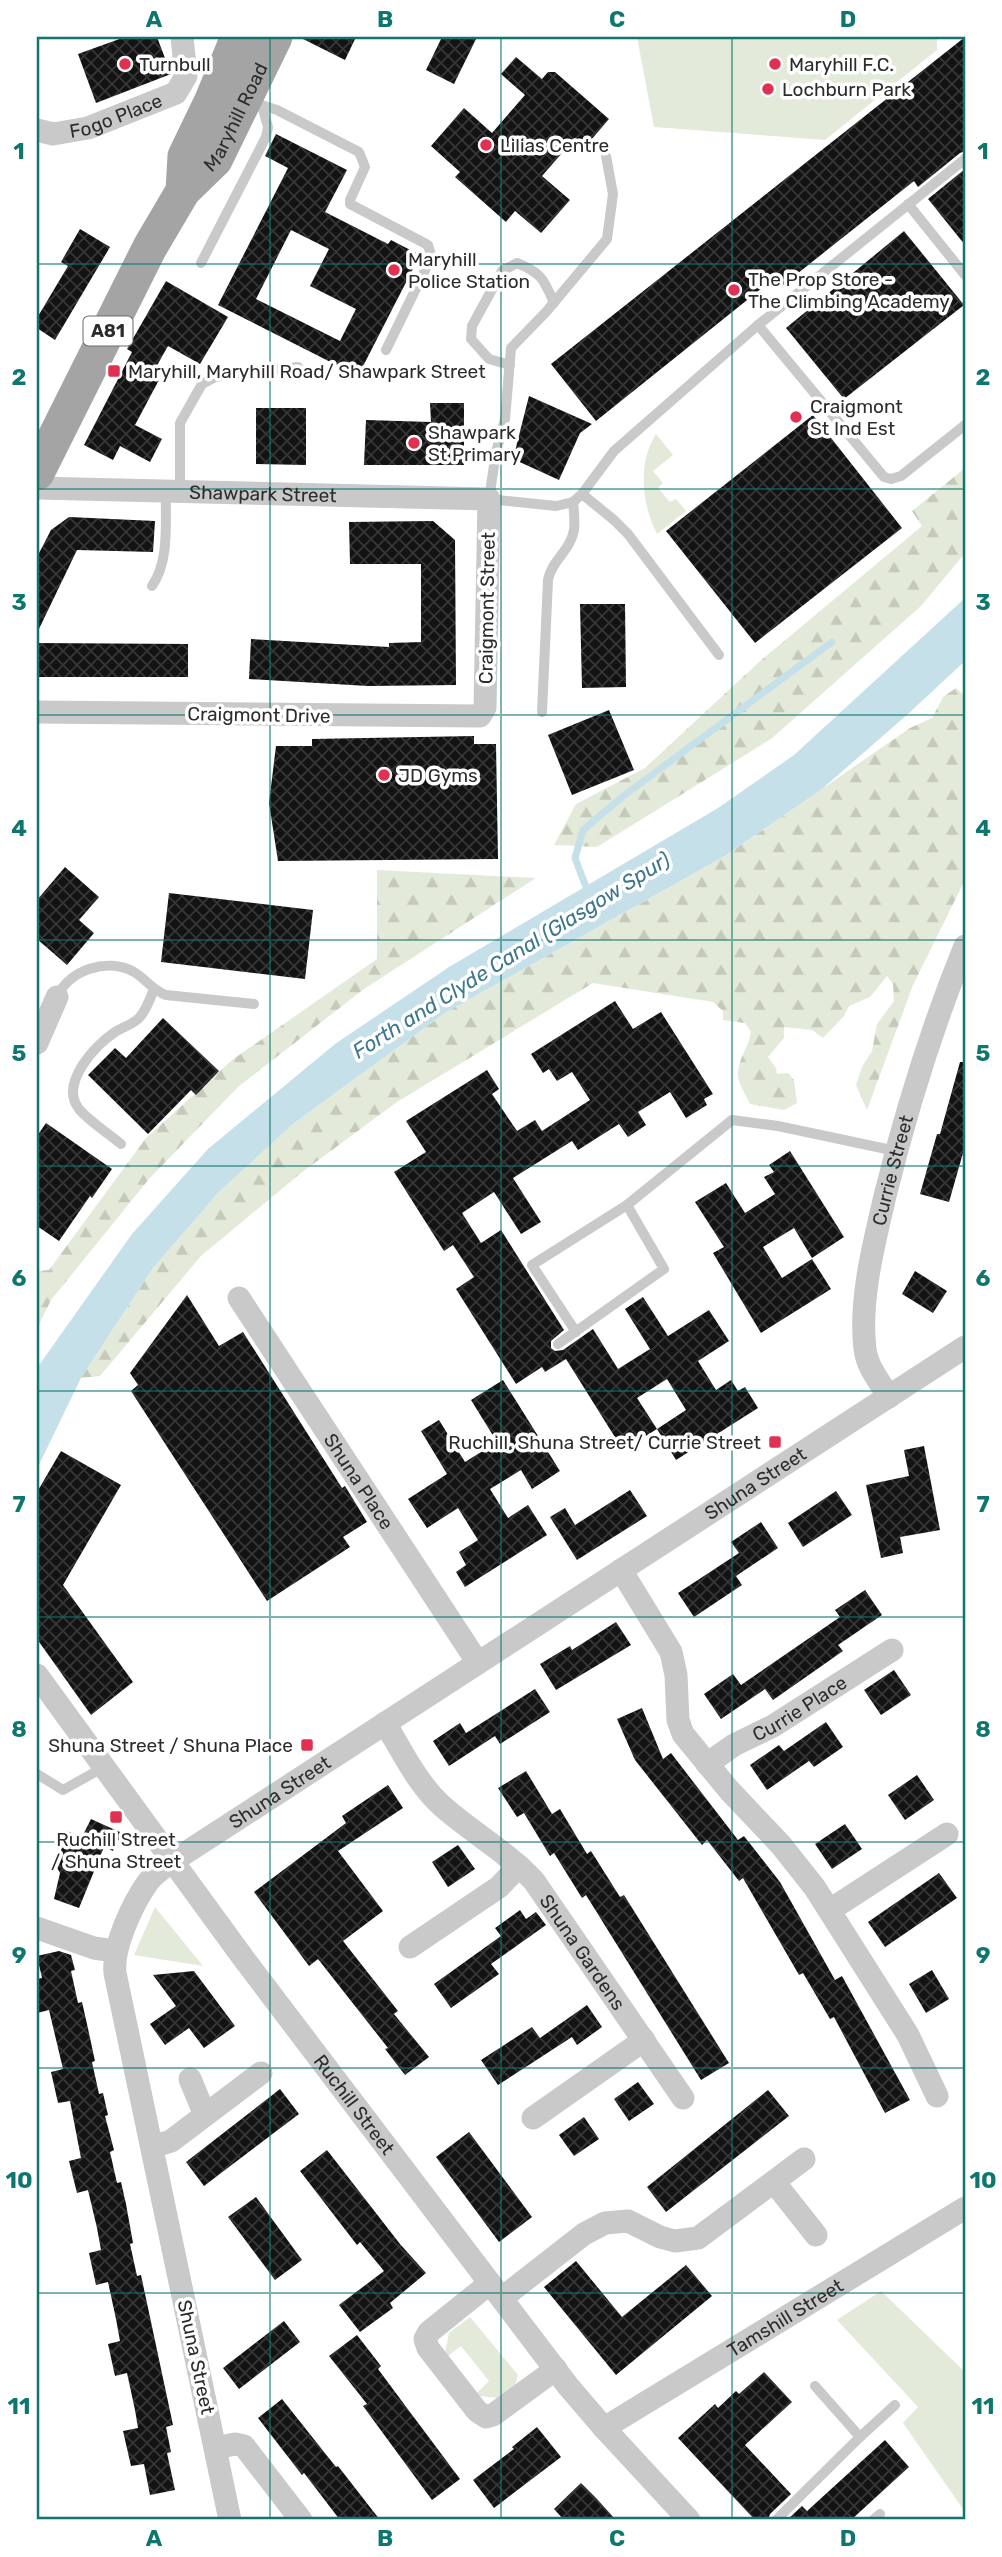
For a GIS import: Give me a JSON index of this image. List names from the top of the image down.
{
  "streets": {
    "main road": ["Maryhill Road", "A81"],
    "street": [
      "Fogo Place",
      "Shawpark Street",
      "Craigmont Street",
      "Craigmont Drive",
      "Currie Street",
      "Shuna Place",
      "Shuna Street",
      "Currie Place",
      "Shuna Gardens",
      "Ruchill Street",
      "Tamshill Street"
    ]
  },
  "crossings": [
    ["Shawpark Street", "Craigmont Street"],
    ["Craigmont Street", "Craigmont Drive"],
    ["Currie Street", "Shuna Street"],
    ["Shuna Place", "Shuna Street"],
    ["Shuna Street", "Shuna Gardens"],
    ["Shuna Street", "Ruchill Street"],
    ["Ruchill Street", "Tamshill Street"]
  ],
  "water": ["Forth and Clyde Canal (Glasgow Spur)"],
  "places": {
    "other": [
      "Turnbull",
      "Maryhill F.C.",
      "Lochburn Park",
      "Lilias Centre",
      "Maryhill Police Station",
      "The Prop Store - The Climbing Academy",
      "Craigmont St Ind Est",
      "Shawpark St Primary",
      "JD Gyms"
    ],
    "transit": [
      "Maryhill, Maryhill Road/ Shawpark Street",
      "Ruchill, Shuna Street/ Currie Street",
      "Shuna Street / Shuna Place",
      "Ruchill Street / Shuna Street"
    ]
  },
  "grid": {
    "columns": [
      "A",
      "B",
      "C",
      "D"
    ],
    "rows": [
      "1",
      "2",
      "3",
      "4",
      "5",
      "6",
      "7",
      "8",
      "9",
      "10",
      "11"
    ]
  }
}
